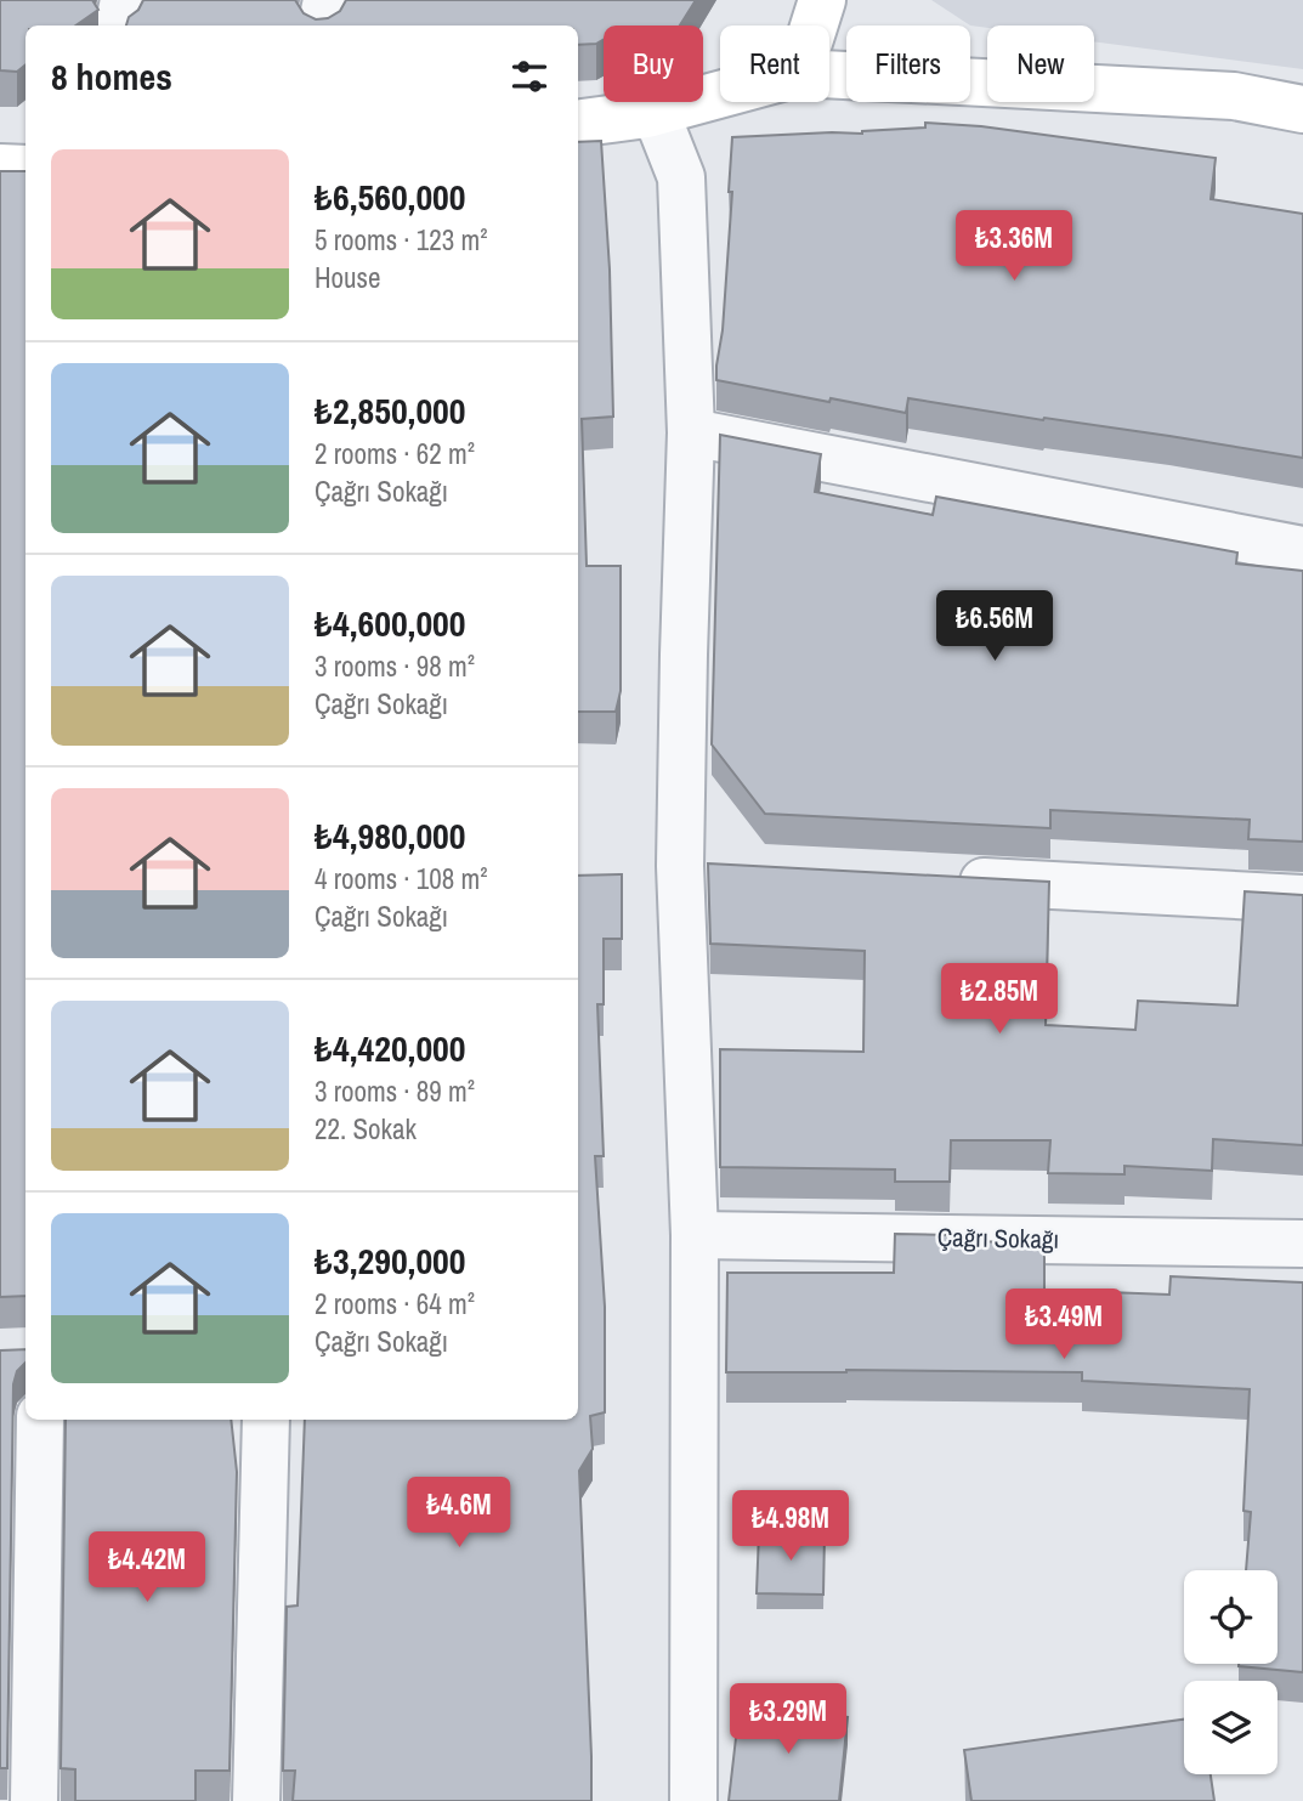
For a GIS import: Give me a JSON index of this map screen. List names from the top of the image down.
{
  "streets": {
    "street": ["Çağrı Sokağı"]
  },
  "page": {
    "chip": [
      "Buy",
      "Rent",
      "Filters",
      "New"
    ],
    "heading": "8 homes",
    "list": [
      {
        "name": "₺6,560,000",
        "note": "5 rooms · 123 m² · House"
      },
      {
        "name": "₺2,850,000",
        "note": "2 rooms · 62 m² · Çağrı Sokağı"
      },
      {
        "name": "₺4,600,000",
        "note": "3 rooms · 98 m² · Çağrı Sokağı"
      },
      {
        "name": "₺4,980,000",
        "note": "4 rooms · 108 m² · Çağrı Sokağı"
      },
      {
        "name": "₺4,420,000",
        "note": "3 rooms · 89 m² · 22. Sokak"
      },
      {
        "name": "₺3,290,000",
        "note": "2 rooms · 64 m² · Çağrı Sokağı"
      }
    ],
    "price": [
      "₺3.36M",
      "₺6.56M",
      "₺2.85M",
      "₺3.49M",
      "₺4.6M",
      "₺4.98M",
      "₺4.42M",
      "₺3.29M"
    ]
  }
}
